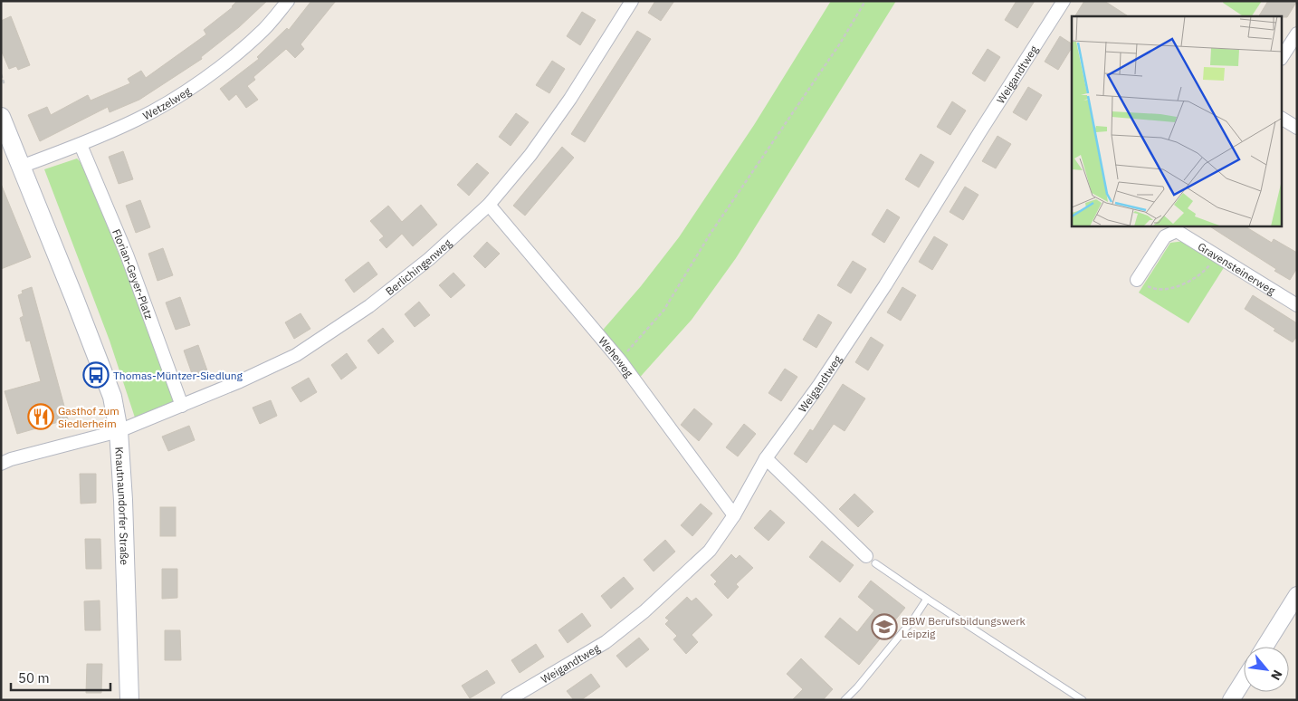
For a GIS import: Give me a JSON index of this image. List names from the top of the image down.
{
  "streets": {
    "main road": ["Knautnaundorfer Straße"],
    "street": [
      "Weigandtweg",
      "Wetzelweg",
      "Berlichingenweg",
      "Gravensteinerweg",
      "Florian-Geyer-Platz",
      "Weheweg"
    ]
  },
  "crossings": [
    ["Weigandtweg", "Weheweg"],
    ["Wetzelweg", "Florian-Geyer-Platz"],
    ["Wetzelweg", "Knautnaundorfer Straße"],
    ["Berlichingenweg", "Florian-Geyer-Platz"],
    ["Berlichingenweg", "Weheweg"],
    ["Berlichingenweg", "Knautnaundorfer Straße"]
  ],
  "places": {
    "bus stop": ["Thomas-Müntzer-Siedlung"],
    "restaurant": ["Gasthof zum Siedlerheim"],
    "school or university": ["BBW Berufsbildungswerk Leipzig"]
  },
  "scale_bar": "50 m",
  "north": "bottom right"
}
